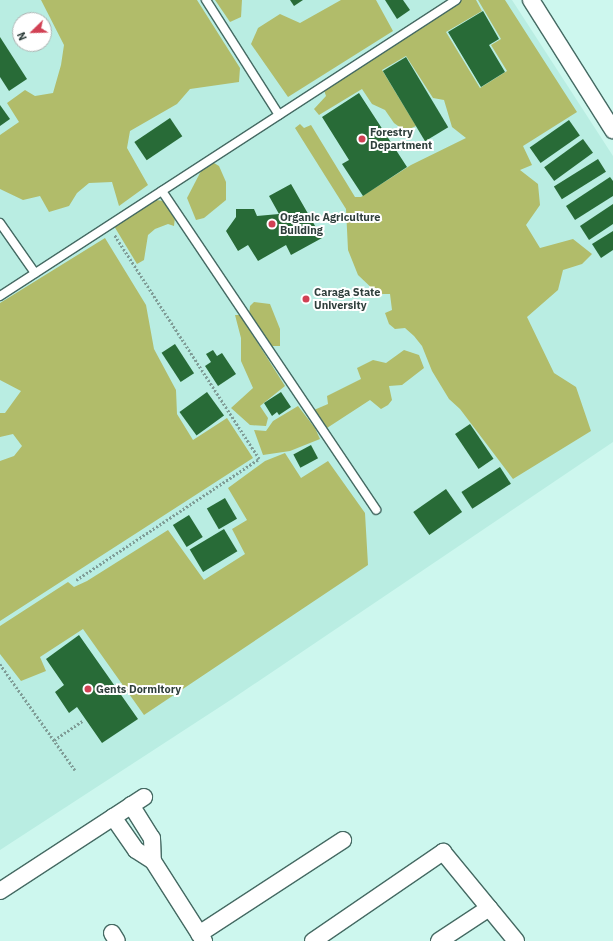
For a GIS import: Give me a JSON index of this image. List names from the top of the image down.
{
  "places": [
    "Forestry Department",
    "Organic Agriculture Building",
    "Caraga State University",
    "Gents Dormitory"
  ],
  "north": "bottom left"
}
